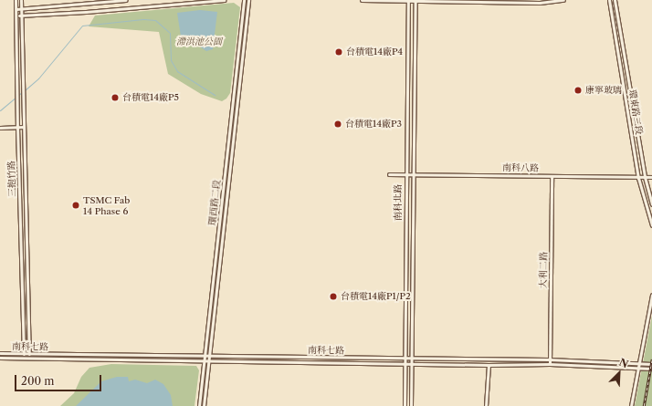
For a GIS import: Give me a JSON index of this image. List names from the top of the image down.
{
  "streets": {
    "street": [
      "環東路二段",
      "南科八路",
      "三抱竹路",
      "環西路二段",
      "南科北路",
      "大利二路",
      "南科七路"
    ]
  },
  "crossings": [
    ["環東路二段", "南科八路"],
    ["南科八路", "南科北路"],
    ["南科八路", "大利二路"],
    ["三抱竹路", "南科七路"],
    ["環西路二段", "南科七路"],
    ["南科北路", "南科七路"],
    ["大利二路", "南科七路"]
  ],
  "parks": ["滯洪池公園"],
  "places": [
    "台積電14廠P4",
    "康寧玻璃",
    "台積電14廠P5",
    "台積電14廠P3",
    "TSMC Fab 14 Phase 6",
    "台積電14廠P1/P2"
  ],
  "scale_bar": "200 m",
  "north": "top right"
}
